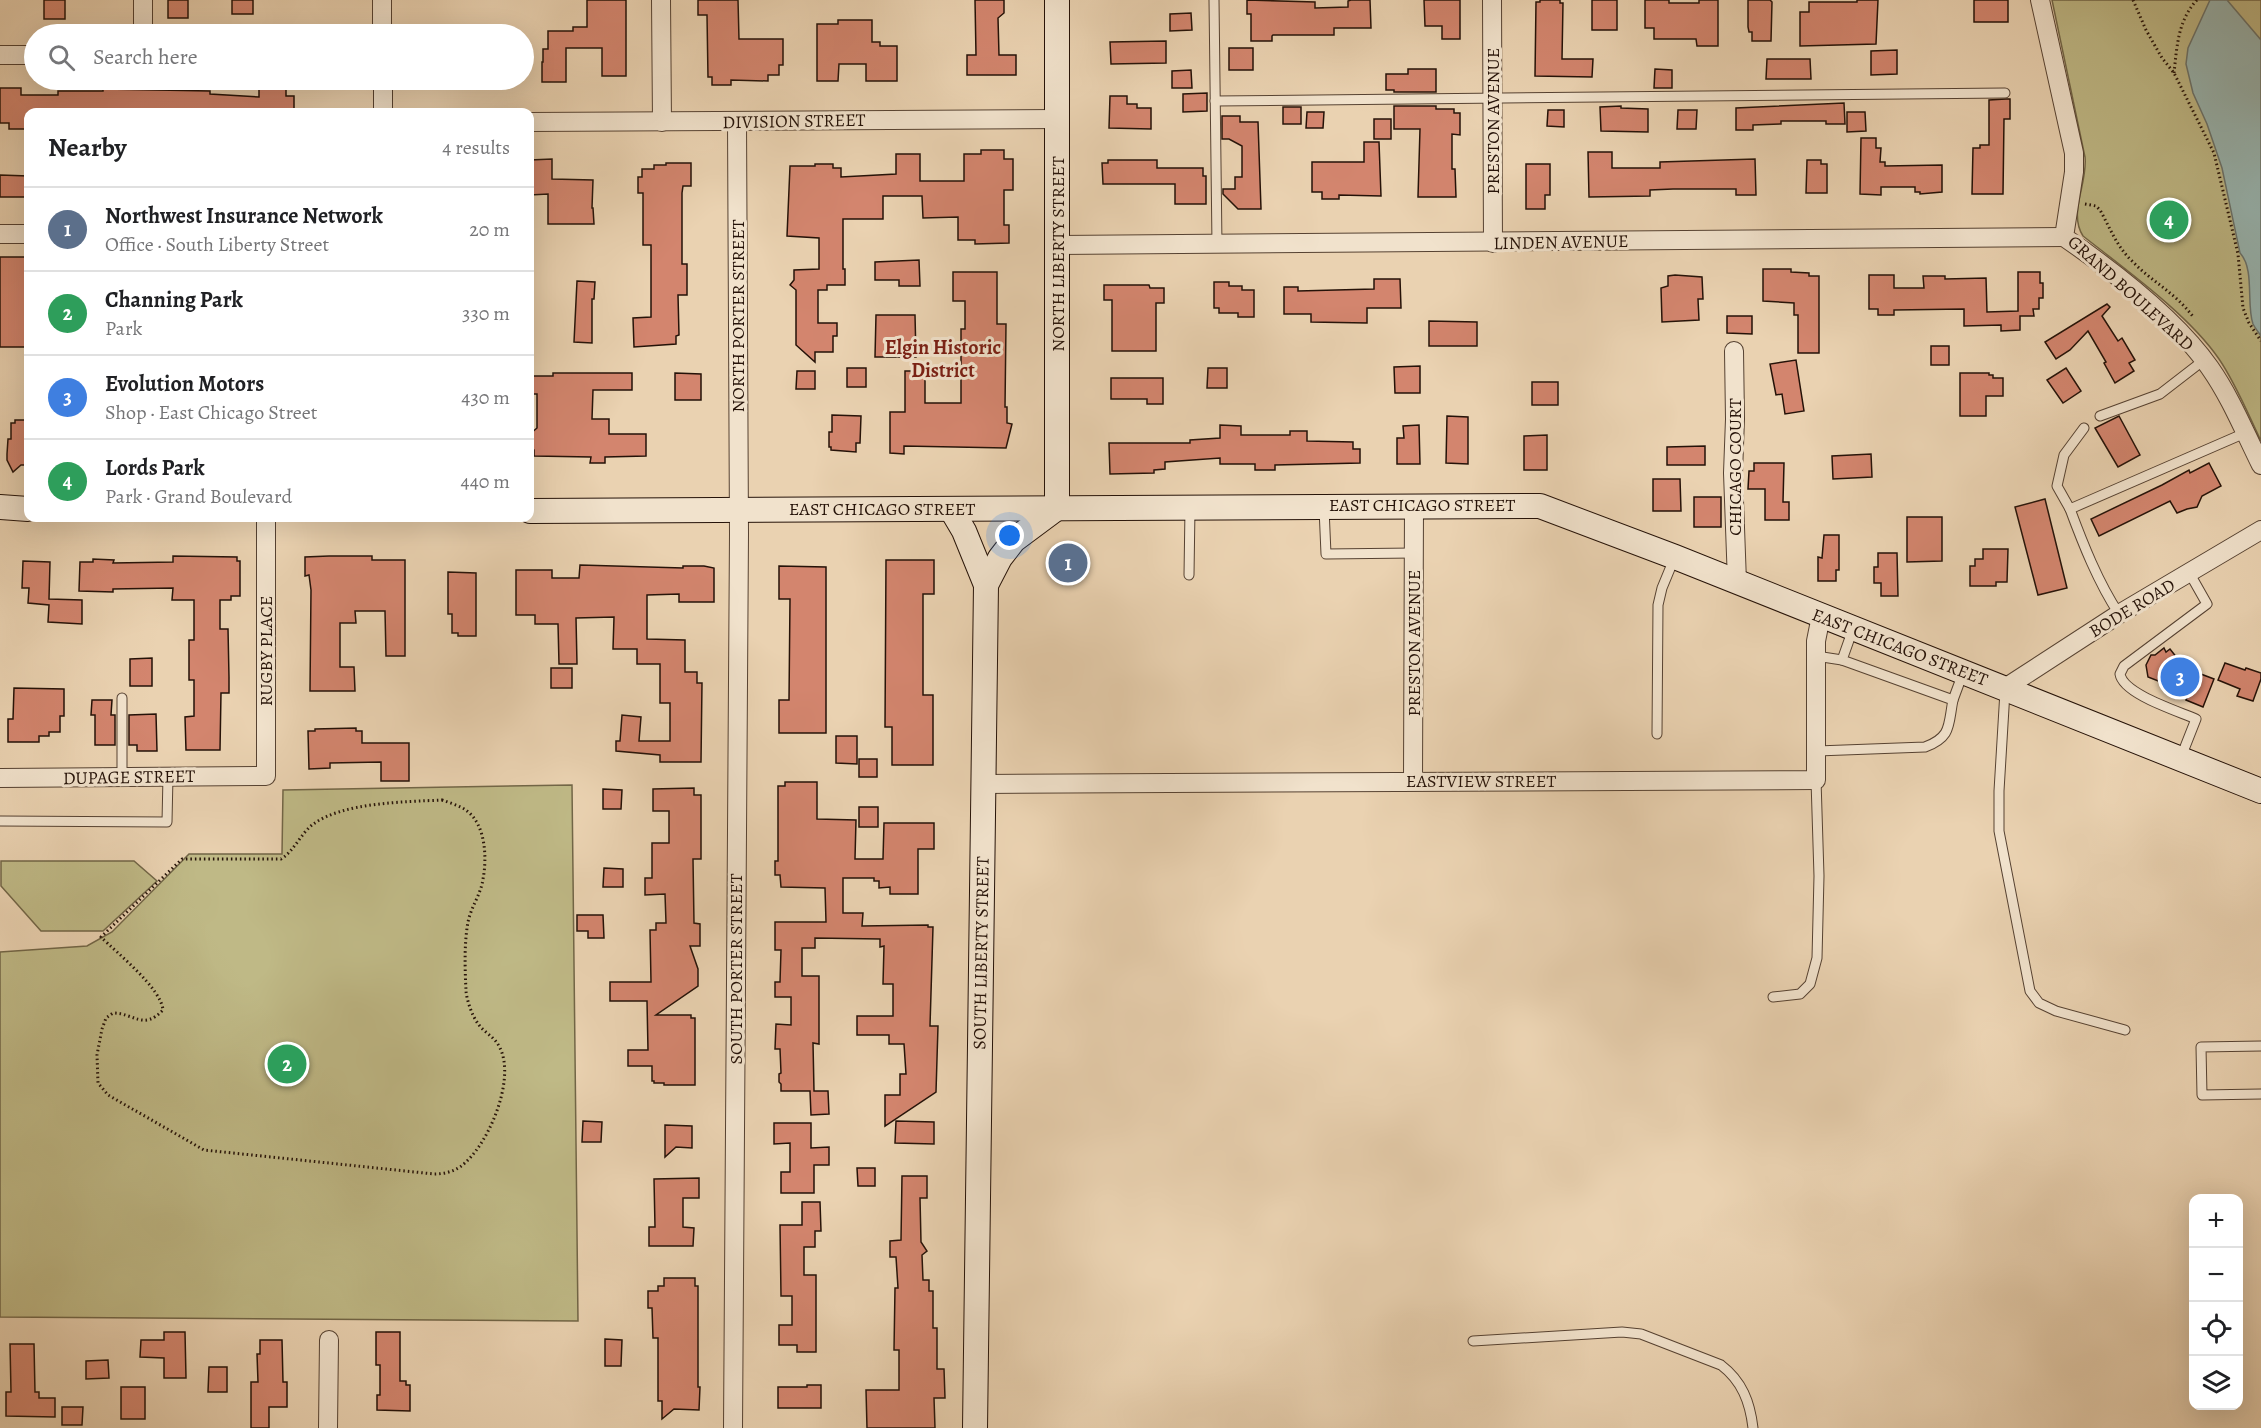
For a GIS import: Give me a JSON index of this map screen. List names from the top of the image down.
{
  "streets": {
    "main road": ["NORTH LIBERTY STREET", "EAST CHICAGO STREET", "SOUTH LIBERTY STREET"],
    "street": [
      "DIVISION STREET",
      "PRESTON AVENUE",
      "LINDEN AVENUE",
      "GRAND BOULEVARD",
      "NORTH PORTER STREET",
      "CHICAGO COURT",
      "BODE ROAD",
      "RUGBY PLACE",
      "DUPAGE STREET",
      "EASTVIEW STREET",
      "SOUTH PORTER STREET"
    ]
  },
  "crossings": [
    ["DIVISION STREET", "NORTH LIBERTY STREET"],
    ["DIVISION STREET", "NORTH PORTER STREET"],
    ["PRESTON AVENUE", "LINDEN AVENUE"],
    ["PRESTON AVENUE", "EAST CHICAGO STREET"],
    ["PRESTON AVENUE", "EASTVIEW STREET"],
    ["LINDEN AVENUE", "NORTH LIBERTY STREET"],
    ["LINDEN AVENUE", "GRAND BOULEVARD"],
    ["NORTH LIBERTY STREET", "EAST CHICAGO STREET"],
    ["NORTH LIBERTY STREET", "SOUTH LIBERTY STREET"],
    ["NORTH PORTER STREET", "EAST CHICAGO STREET"],
    ["NORTH PORTER STREET", "SOUTH PORTER STREET"],
    ["CHICAGO COURT", "EAST CHICAGO STREET"],
    ["EAST CHICAGO STREET", "BODE ROAD"],
    ["EAST CHICAGO STREET", "SOUTH LIBERTY STREET"],
    ["EAST CHICAGO STREET", "SOUTH PORTER STREET"],
    ["RUGBY PLACE", "DUPAGE STREET"],
    ["EASTVIEW STREET", "SOUTH LIBERTY STREET"]
  ],
  "districts": ["Elgin Historic District"],
  "page": {
    "search": "Search here",
    "heading": ["Nearby", "4 results"],
    "list": [
      {
        "mark": "1",
        "name": "Northwest Insurance Network",
        "note": "Office · South Liberty Street",
        "value": "20 m"
      },
      {
        "mark": "2",
        "name": "Channing Park",
        "note": "Park",
        "value": "330 m"
      },
      {
        "mark": "3",
        "name": "Evolution Motors",
        "note": "Shop · East Chicago Street",
        "value": "430 m"
      },
      {
        "mark": "4",
        "name": "Lords Park",
        "note": "Park · Grand Boulevard",
        "value": "440 m"
      }
    ],
    "pins": [
      "4",
      "1",
      "3",
      "2"
    ],
    "map_buttons": ["+", "−"]
  }
}
